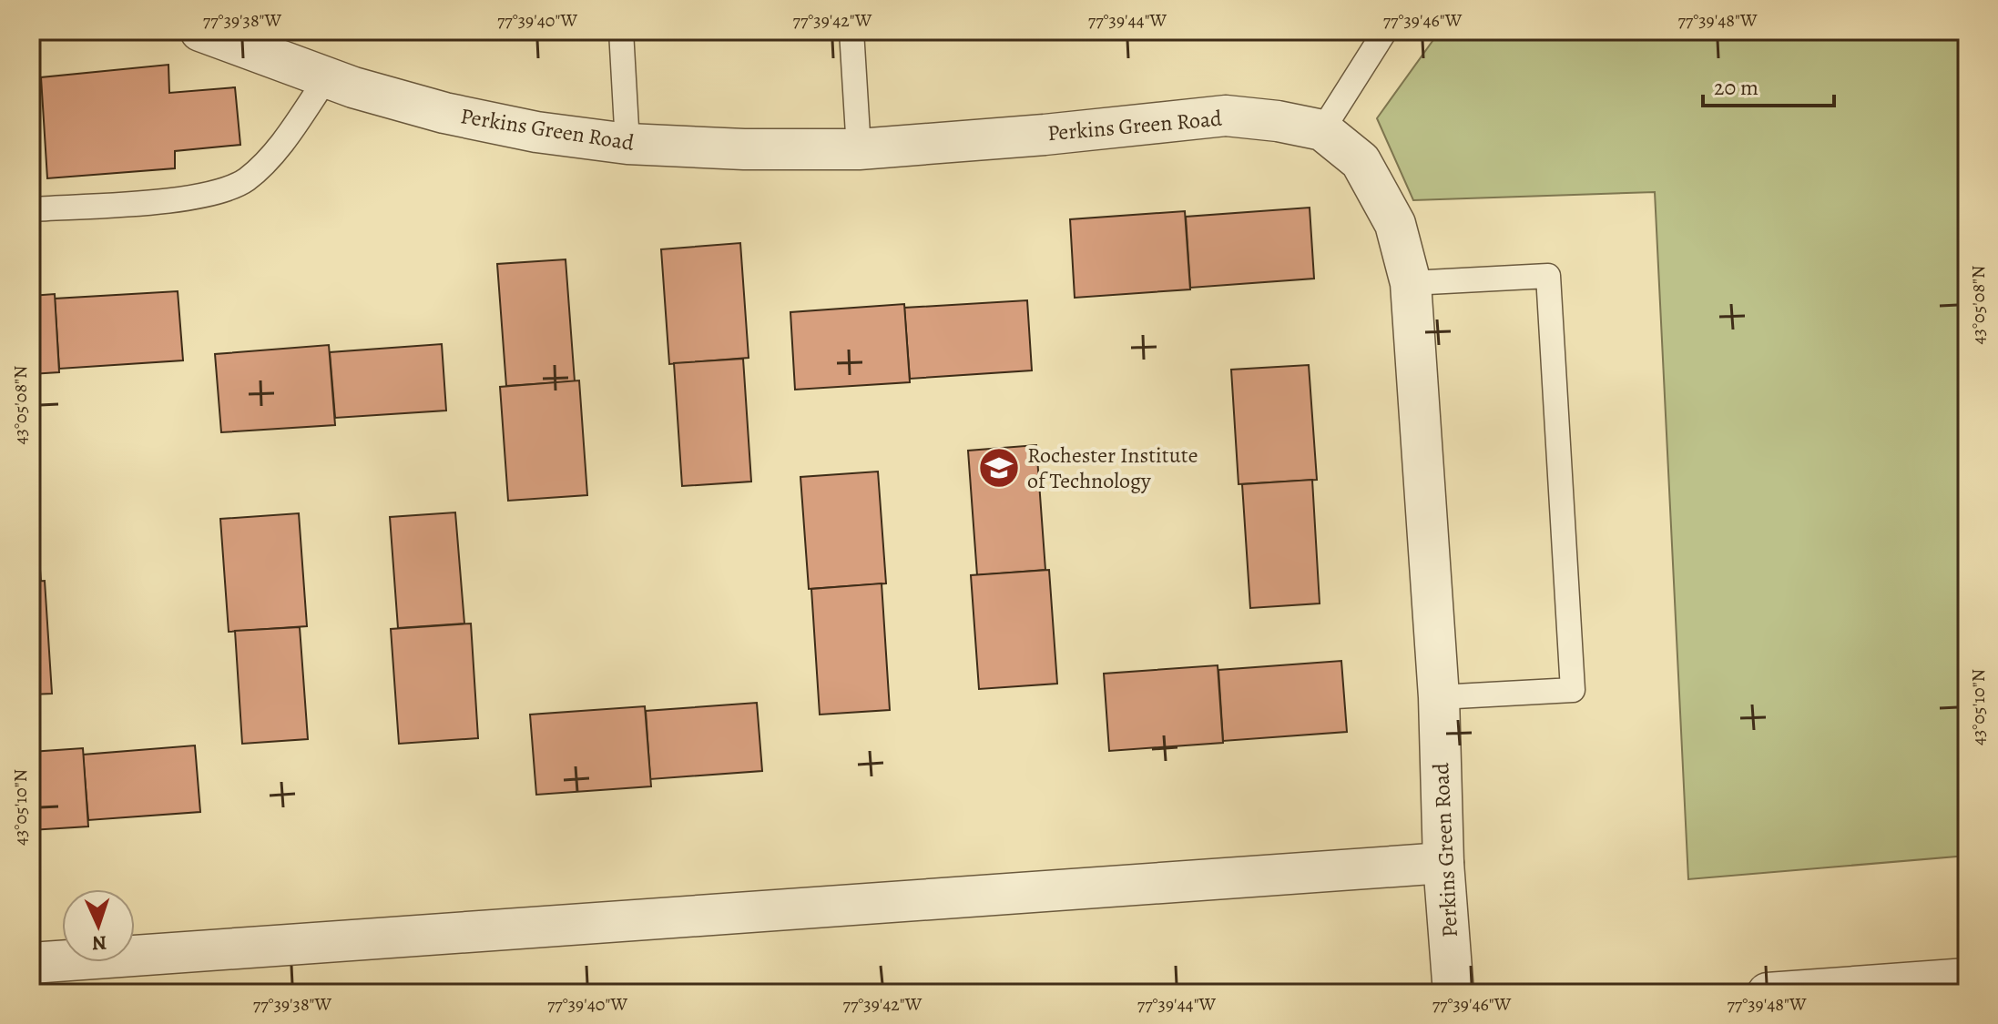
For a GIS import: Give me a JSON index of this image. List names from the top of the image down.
{
  "streets": {
    "street": ["Perkins Green Road"]
  },
  "places": {
    "school or university": ["Rochester Institute of Technology"]
  },
  "scale_bar": "20 m",
  "north": "bottom",
  "coordinates": [
    "77°39'38\"W",
    "77°39'40\"W",
    "77°39'42\"W",
    "77°39'44\"W",
    "77°39'46\"W",
    "77°39'48\"W",
    "43°05'08\"N",
    "43°05'10\"N"
  ]
}
